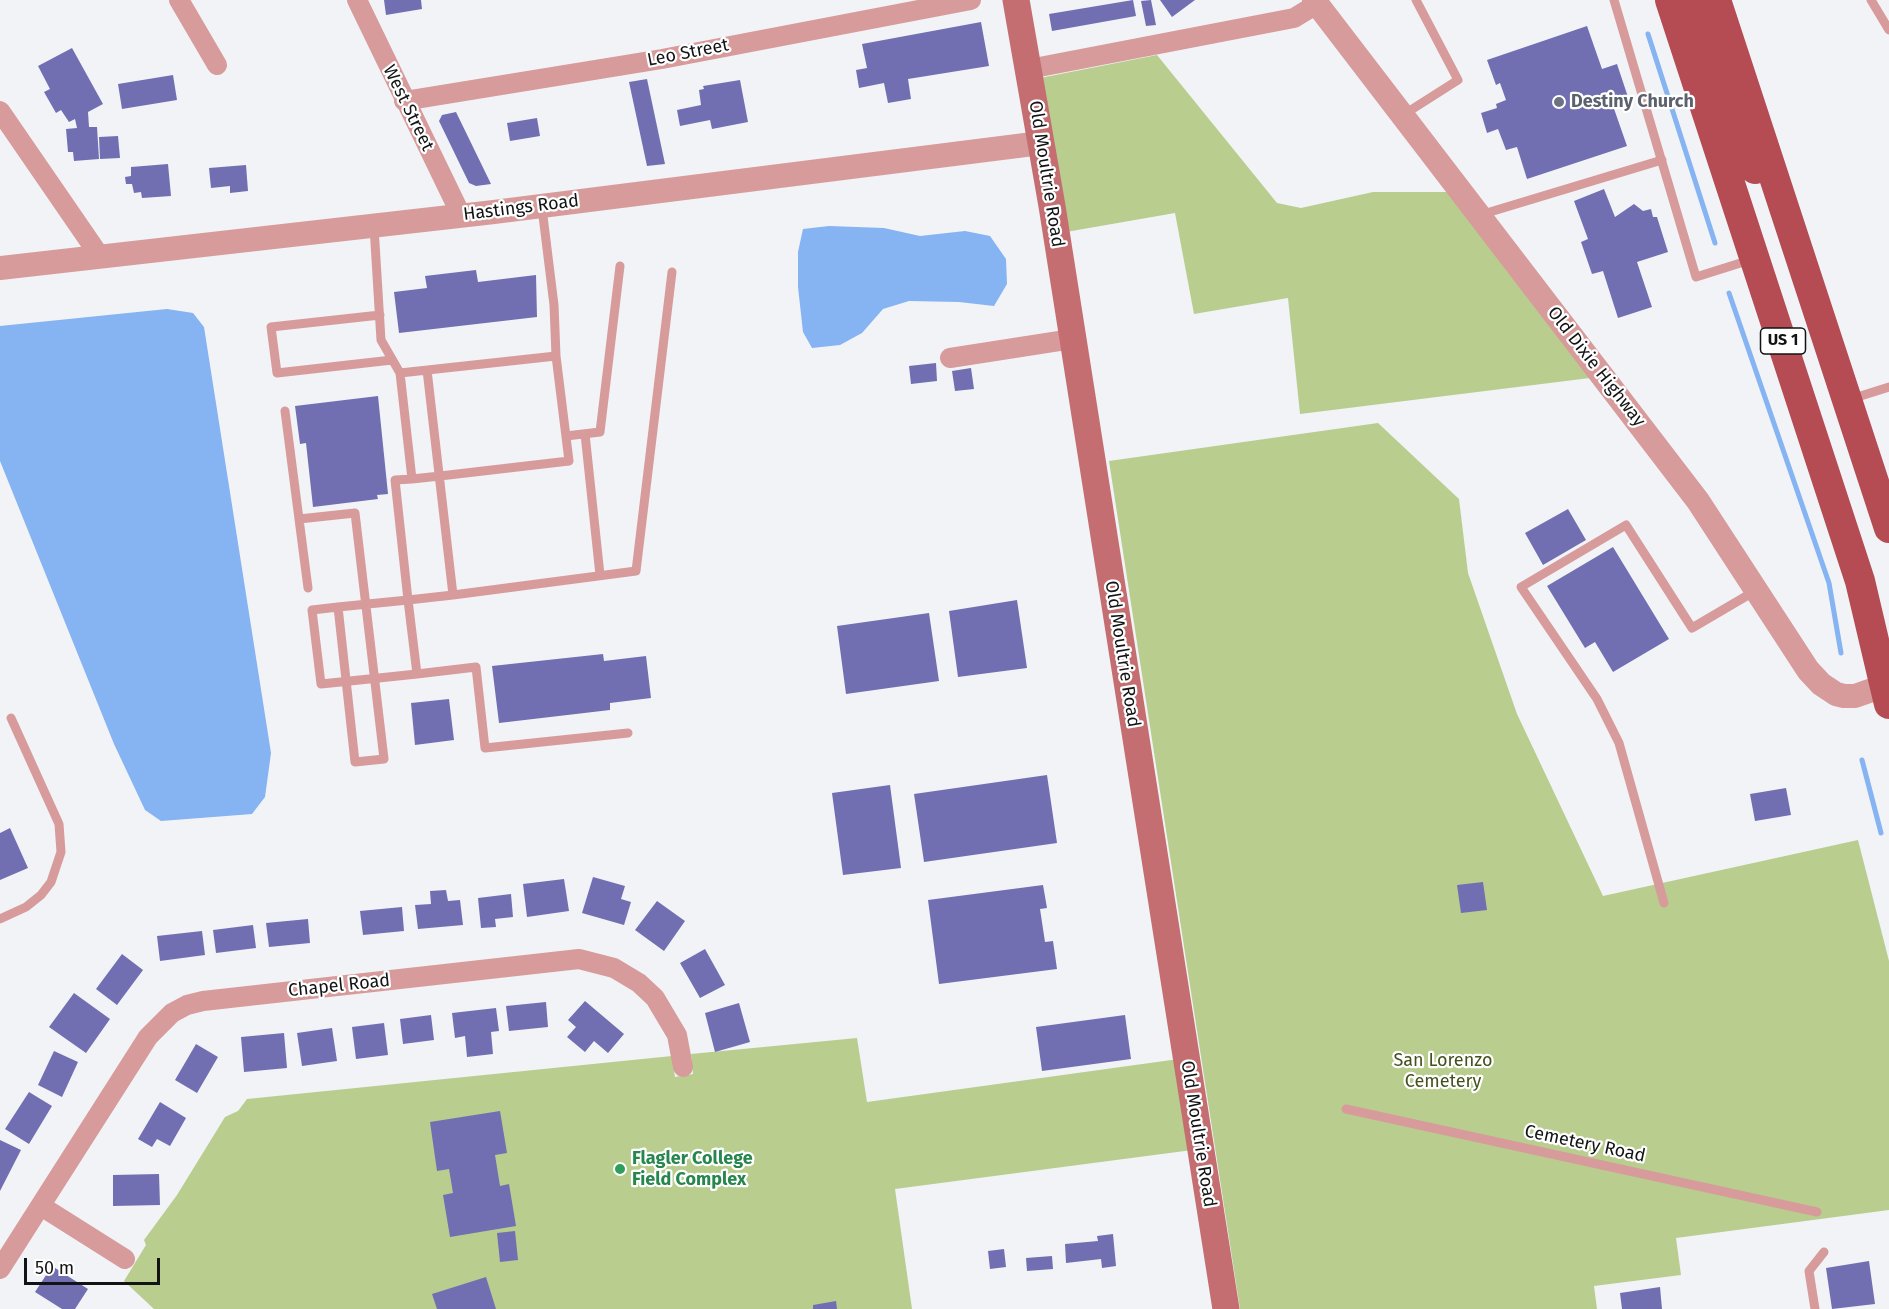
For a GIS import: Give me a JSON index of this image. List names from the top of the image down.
{
  "streets": {
    "main road": ["Old Moultrie Road", "US 1"],
    "street": [
      "Leo Street",
      "West Street",
      "Hastings Road",
      "Old Dixie Highway",
      "Chapel Road"
    ],
    "lane": ["Cemetery Road"]
  },
  "crossings": [
    ["Leo Street", "West Street"],
    ["West Street", "Hastings Road"],
    ["Old Moultrie Road", "Hastings Road"],
    ["US 1", "Old Dixie Highway"]
  ],
  "parks": ["San Lorenzo Cemetery"],
  "places": ["Destiny Church", "Flagler College Field Complex"],
  "scale_bar": "50 m"
}
